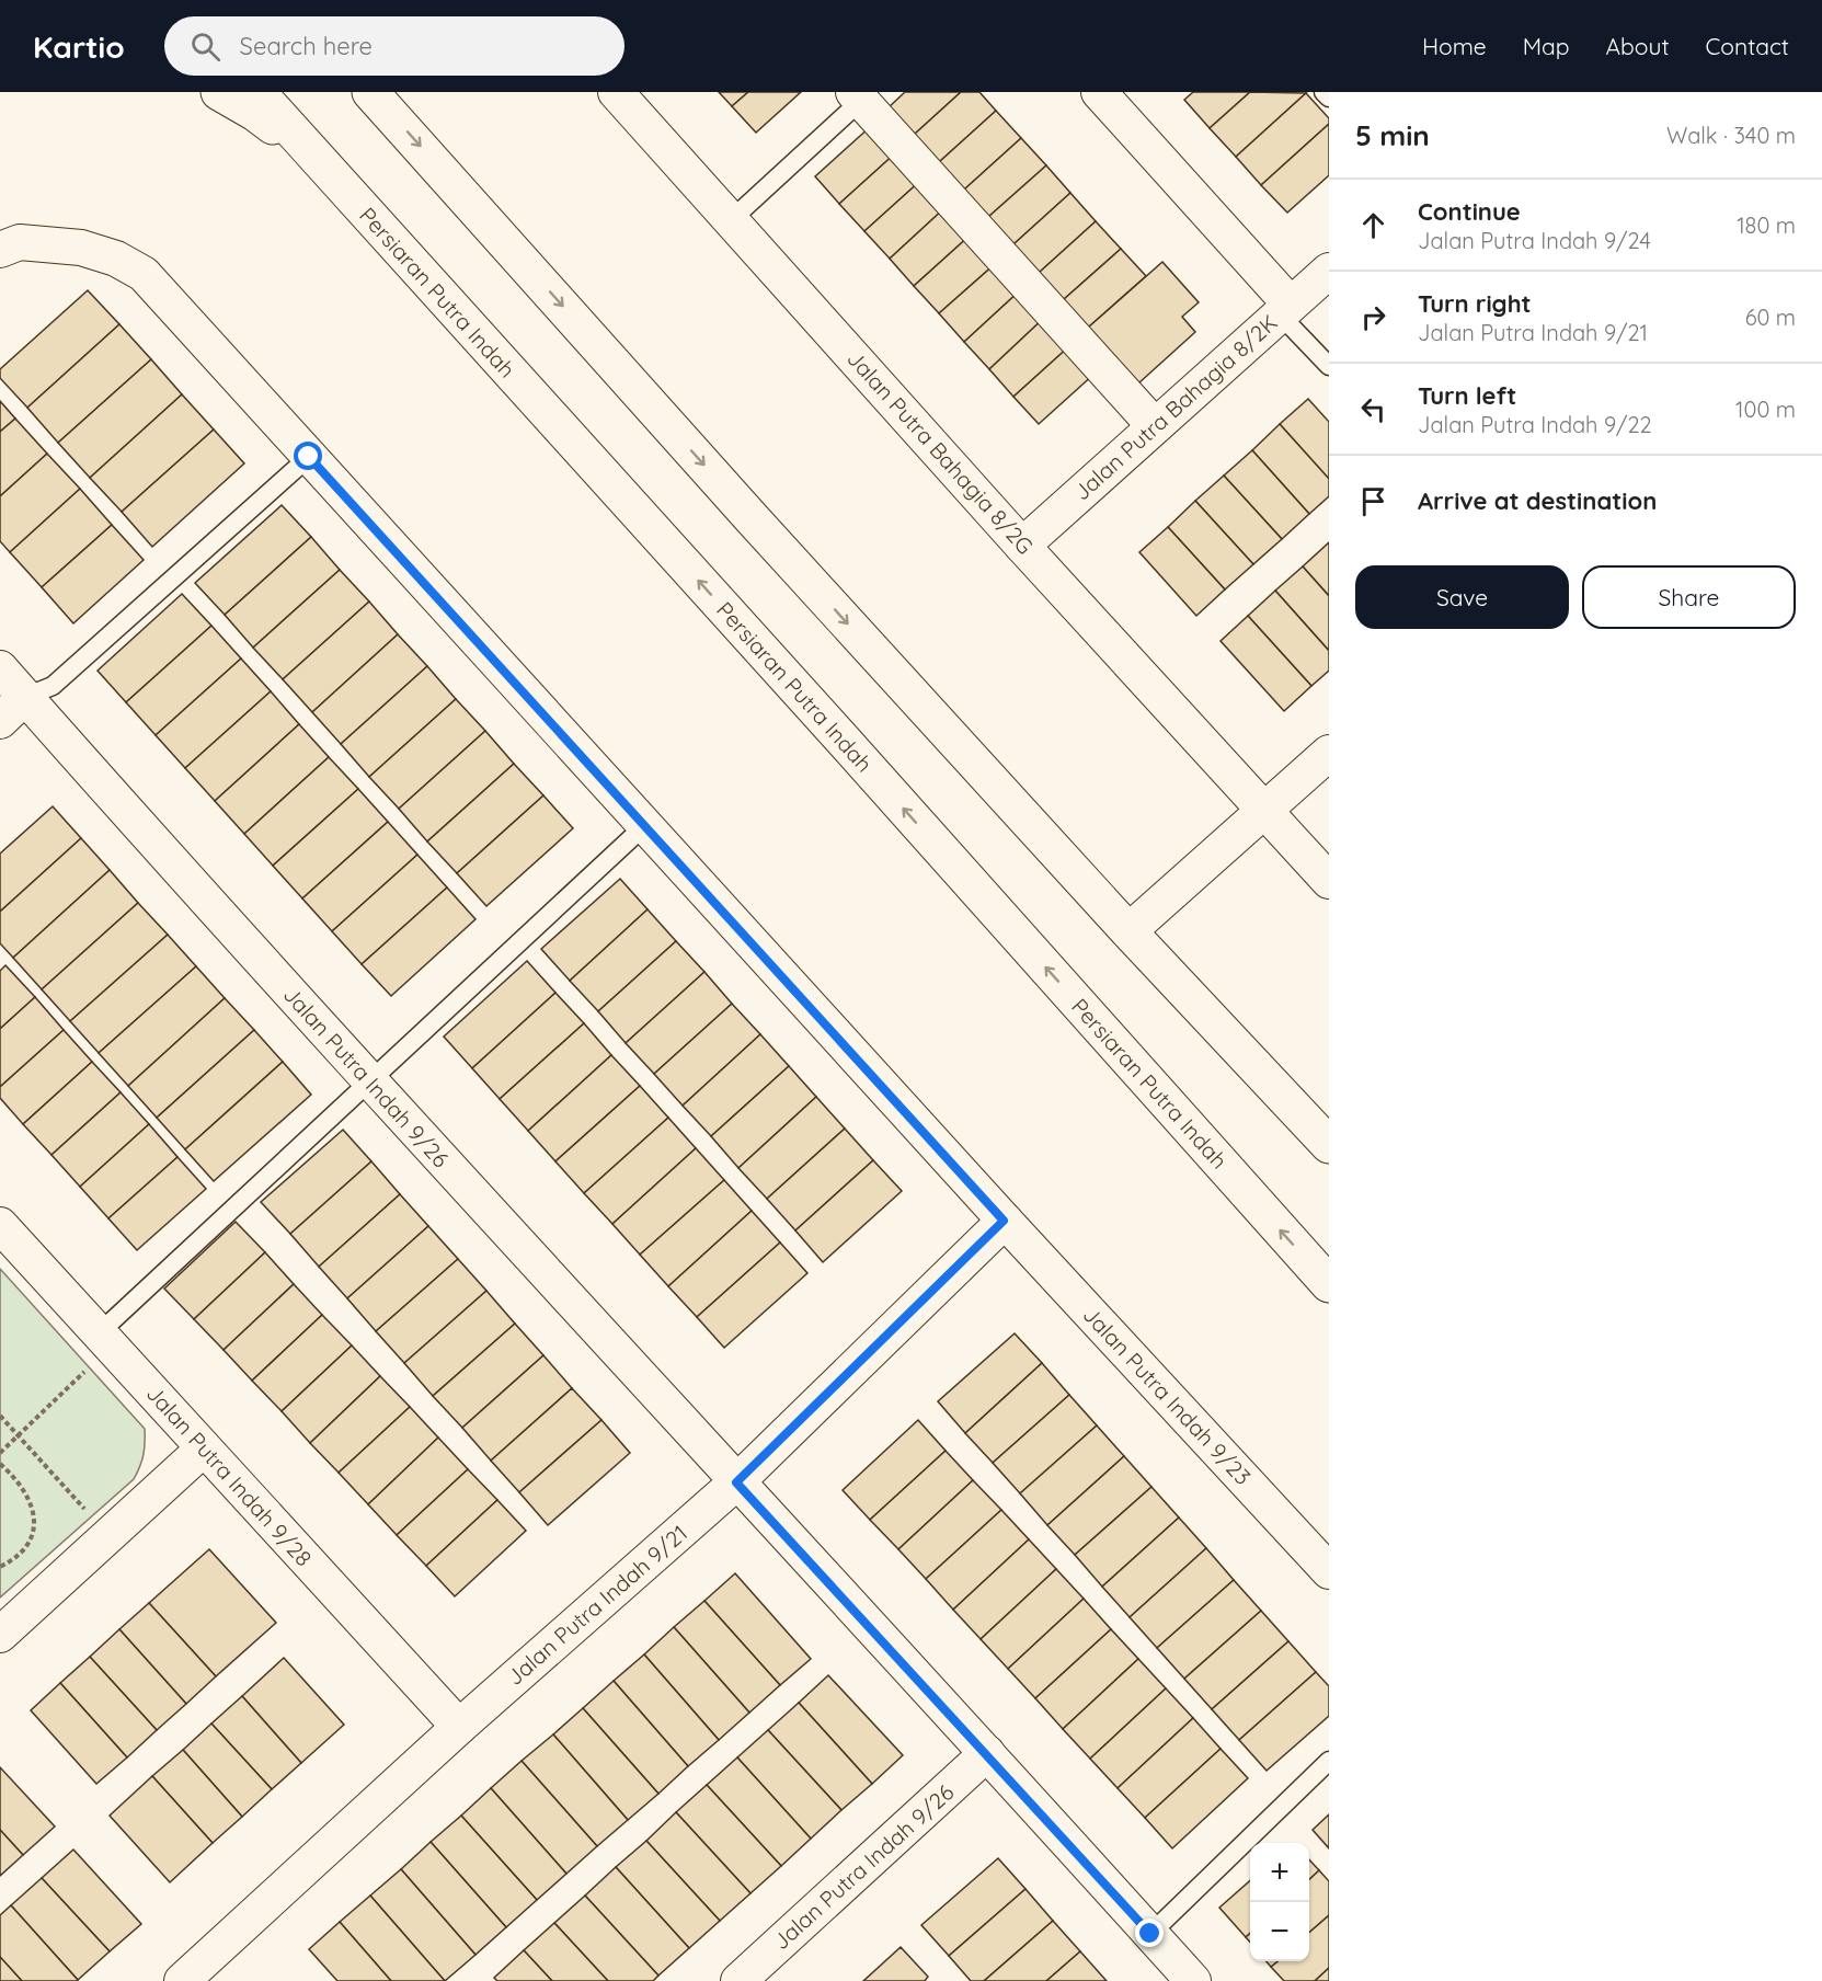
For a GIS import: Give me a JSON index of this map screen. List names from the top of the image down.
{
  "streets": {
    "main road": ["Persiaran Putra Indah"],
    "street": [
      "Jalan Putra Bahagia 8/2K",
      "Jalan Putra Bahagia 8/2G",
      "Jalan Putra Indah 9/26",
      "Jalan Putra Indah 9/23",
      "Jalan Putra Indah 9/28",
      "Jalan Putra Indah 9/21"
    ]
  },
  "crossings": [
    ["Jalan Putra Bahagia 8/2K", "Jalan Putra Bahagia 8/2G"],
    ["Jalan Putra Indah 9/26", "Jalan Putra Indah 9/21"],
    ["Jalan Putra Indah 9/23", "Jalan Putra Indah 9/21"],
    ["Jalan Putra Indah 9/28", "Jalan Putra Indah 9/21"]
  ],
  "page": {
    "header": "Kartio",
    "search": "Search here",
    "nav": [
      "Home",
      "Map",
      "About",
      "Contact"
    ],
    "heading": ["5 min", "Walk · 340 m"],
    "list": [
      ["Continue", "Jalan Putra Indah 9/24", "180 m"],
      ["Turn right", "Jalan Putra Indah 9/21", "60 m"],
      ["Turn left", "Jalan Putra Indah 9/22", "100 m"],
      "Arrive at destination"
    ],
    "buttons": ["Save", "Share"],
    "map_buttons": ["+", "−"]
  }
}
